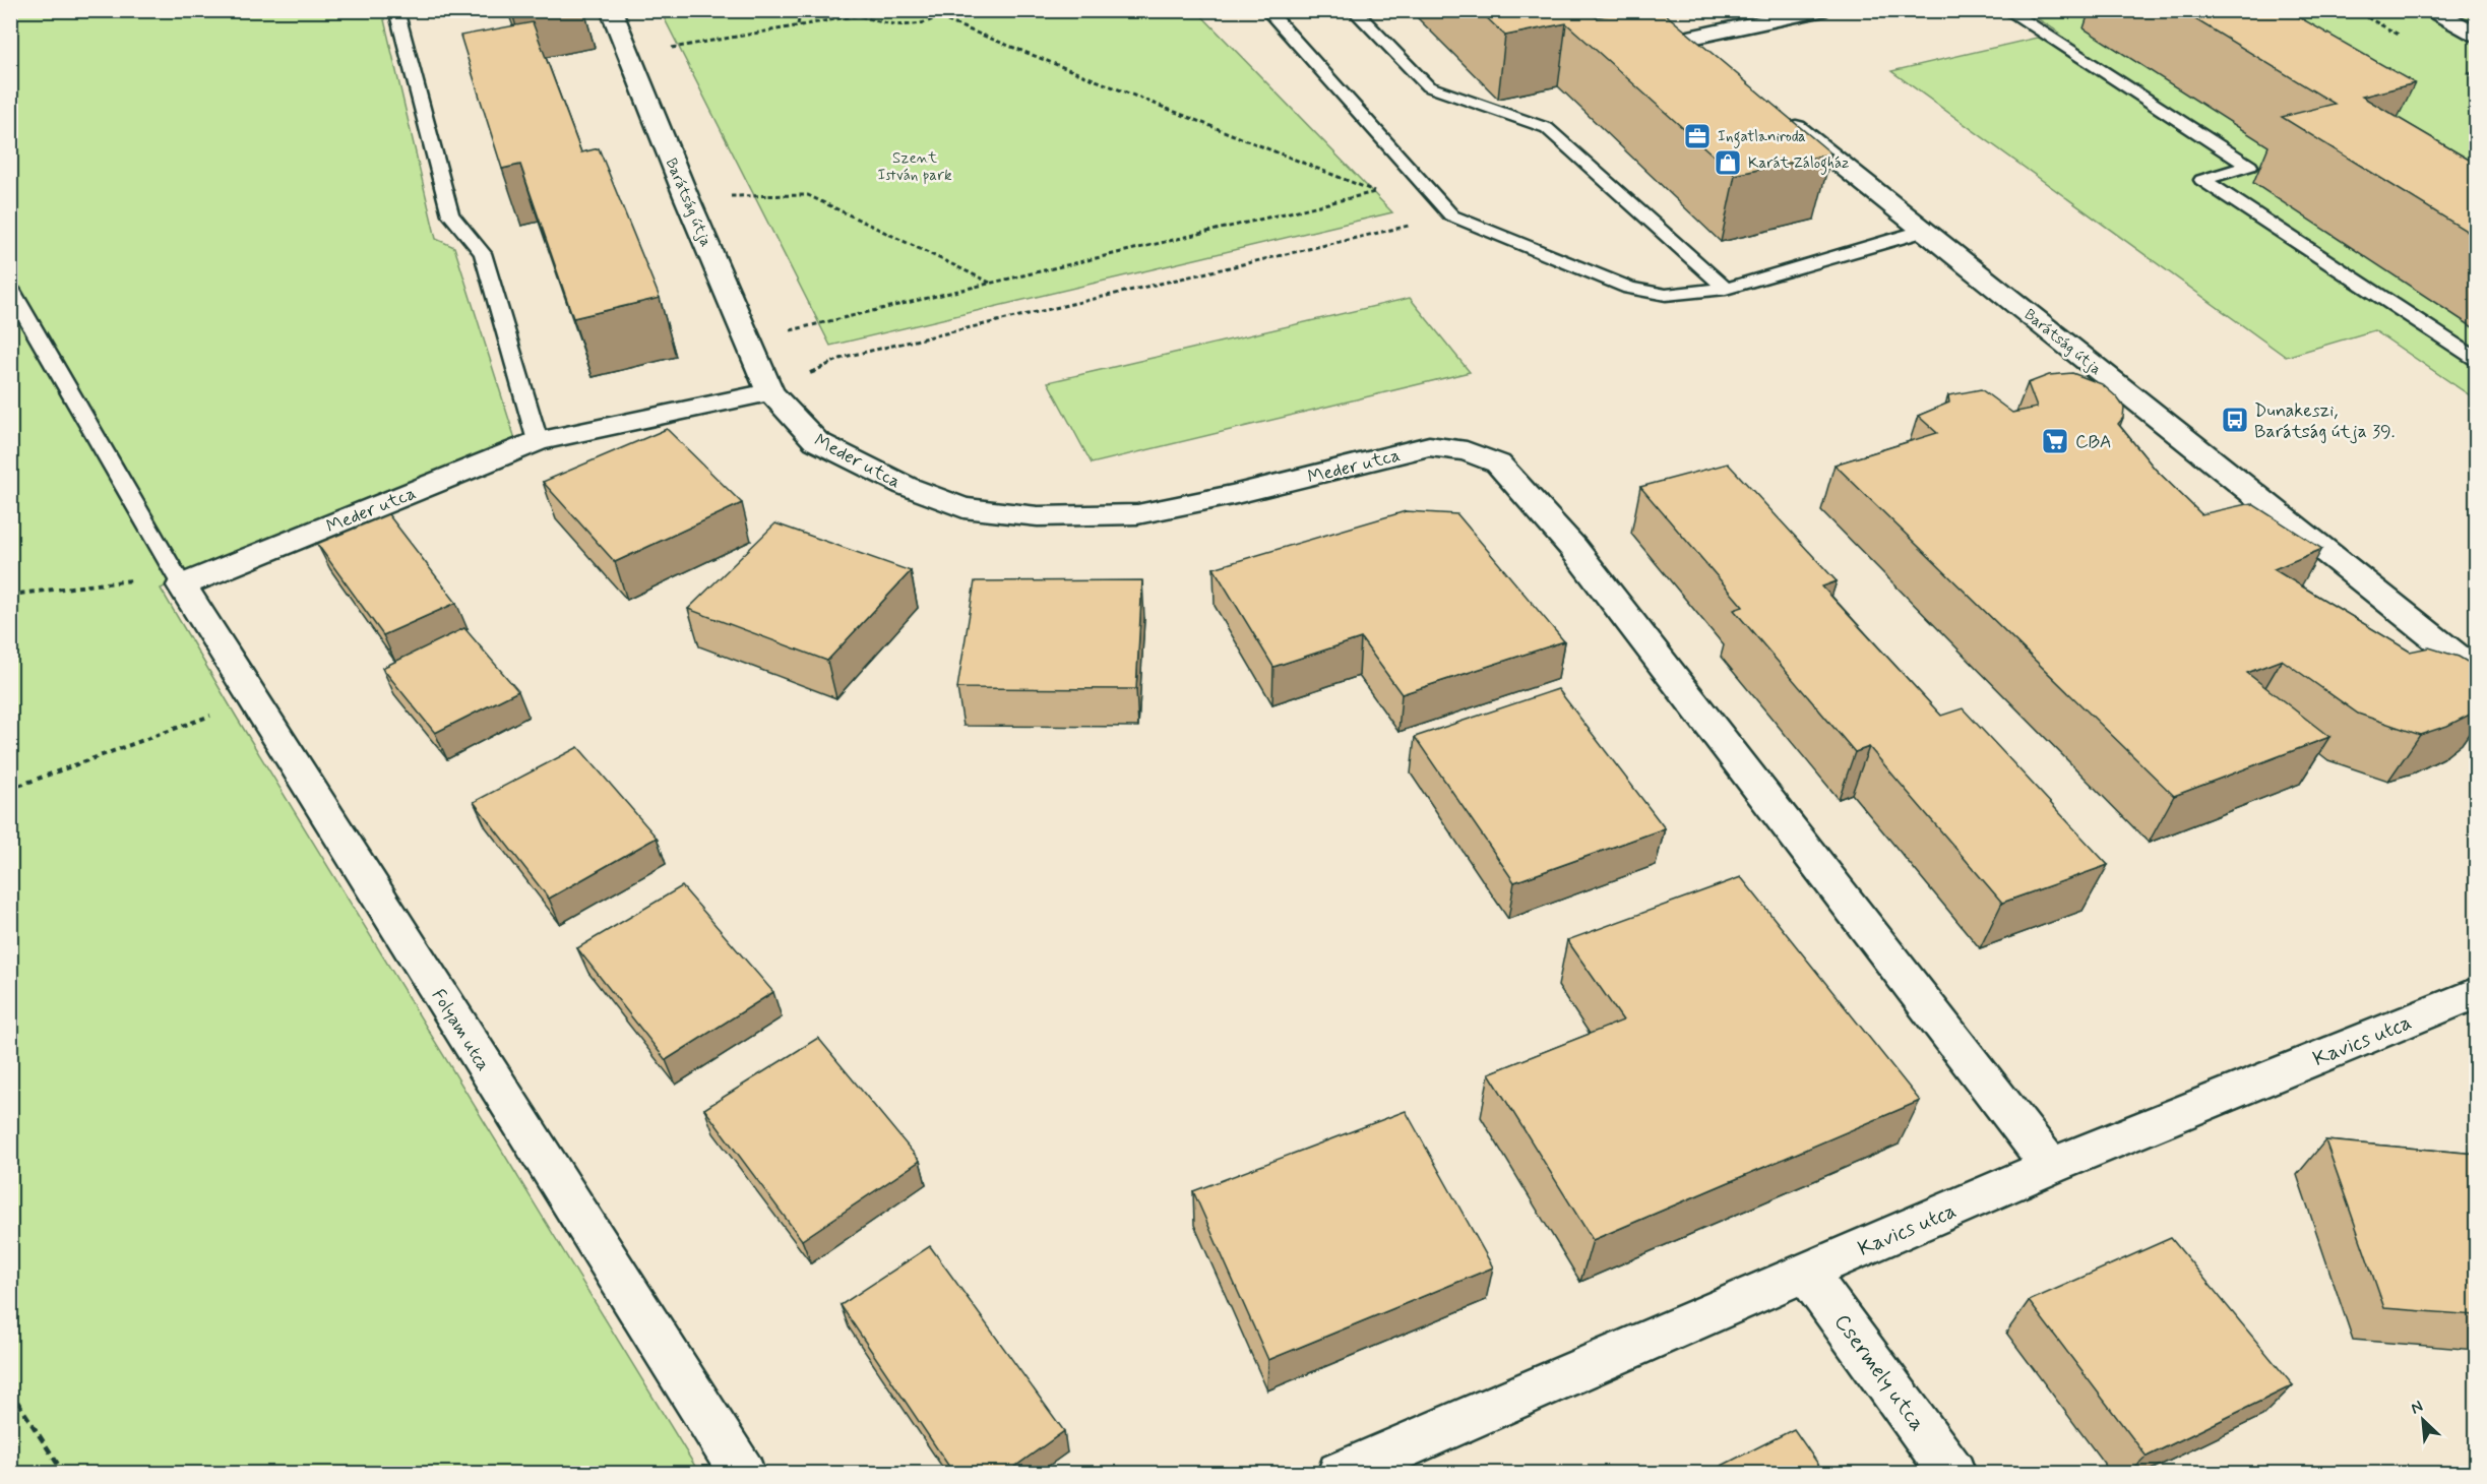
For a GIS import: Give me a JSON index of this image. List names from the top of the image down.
{
  "streets": {
    "street": [
      "Barátság útja",
      "Meder utca",
      "Folyam utca",
      "Kavics utca",
      "Csermely utca"
    ]
  },
  "crossings": [
    ["Barátság útja", "Meder utca"],
    ["Meder utca", "Folyam utca"],
    ["Meder utca", "Kavics utca"],
    ["Kavics utca", "Csermely utca"]
  ],
  "parks": ["Szent István park"],
  "places": {
    "office": ["Ingatlaniroda"],
    "shop": ["Karát Zálogház"],
    "bus stop": ["Dunakeszi, Barátság útja 39."],
    "supermarket": ["CBA"]
  },
  "north": "top left"
}
